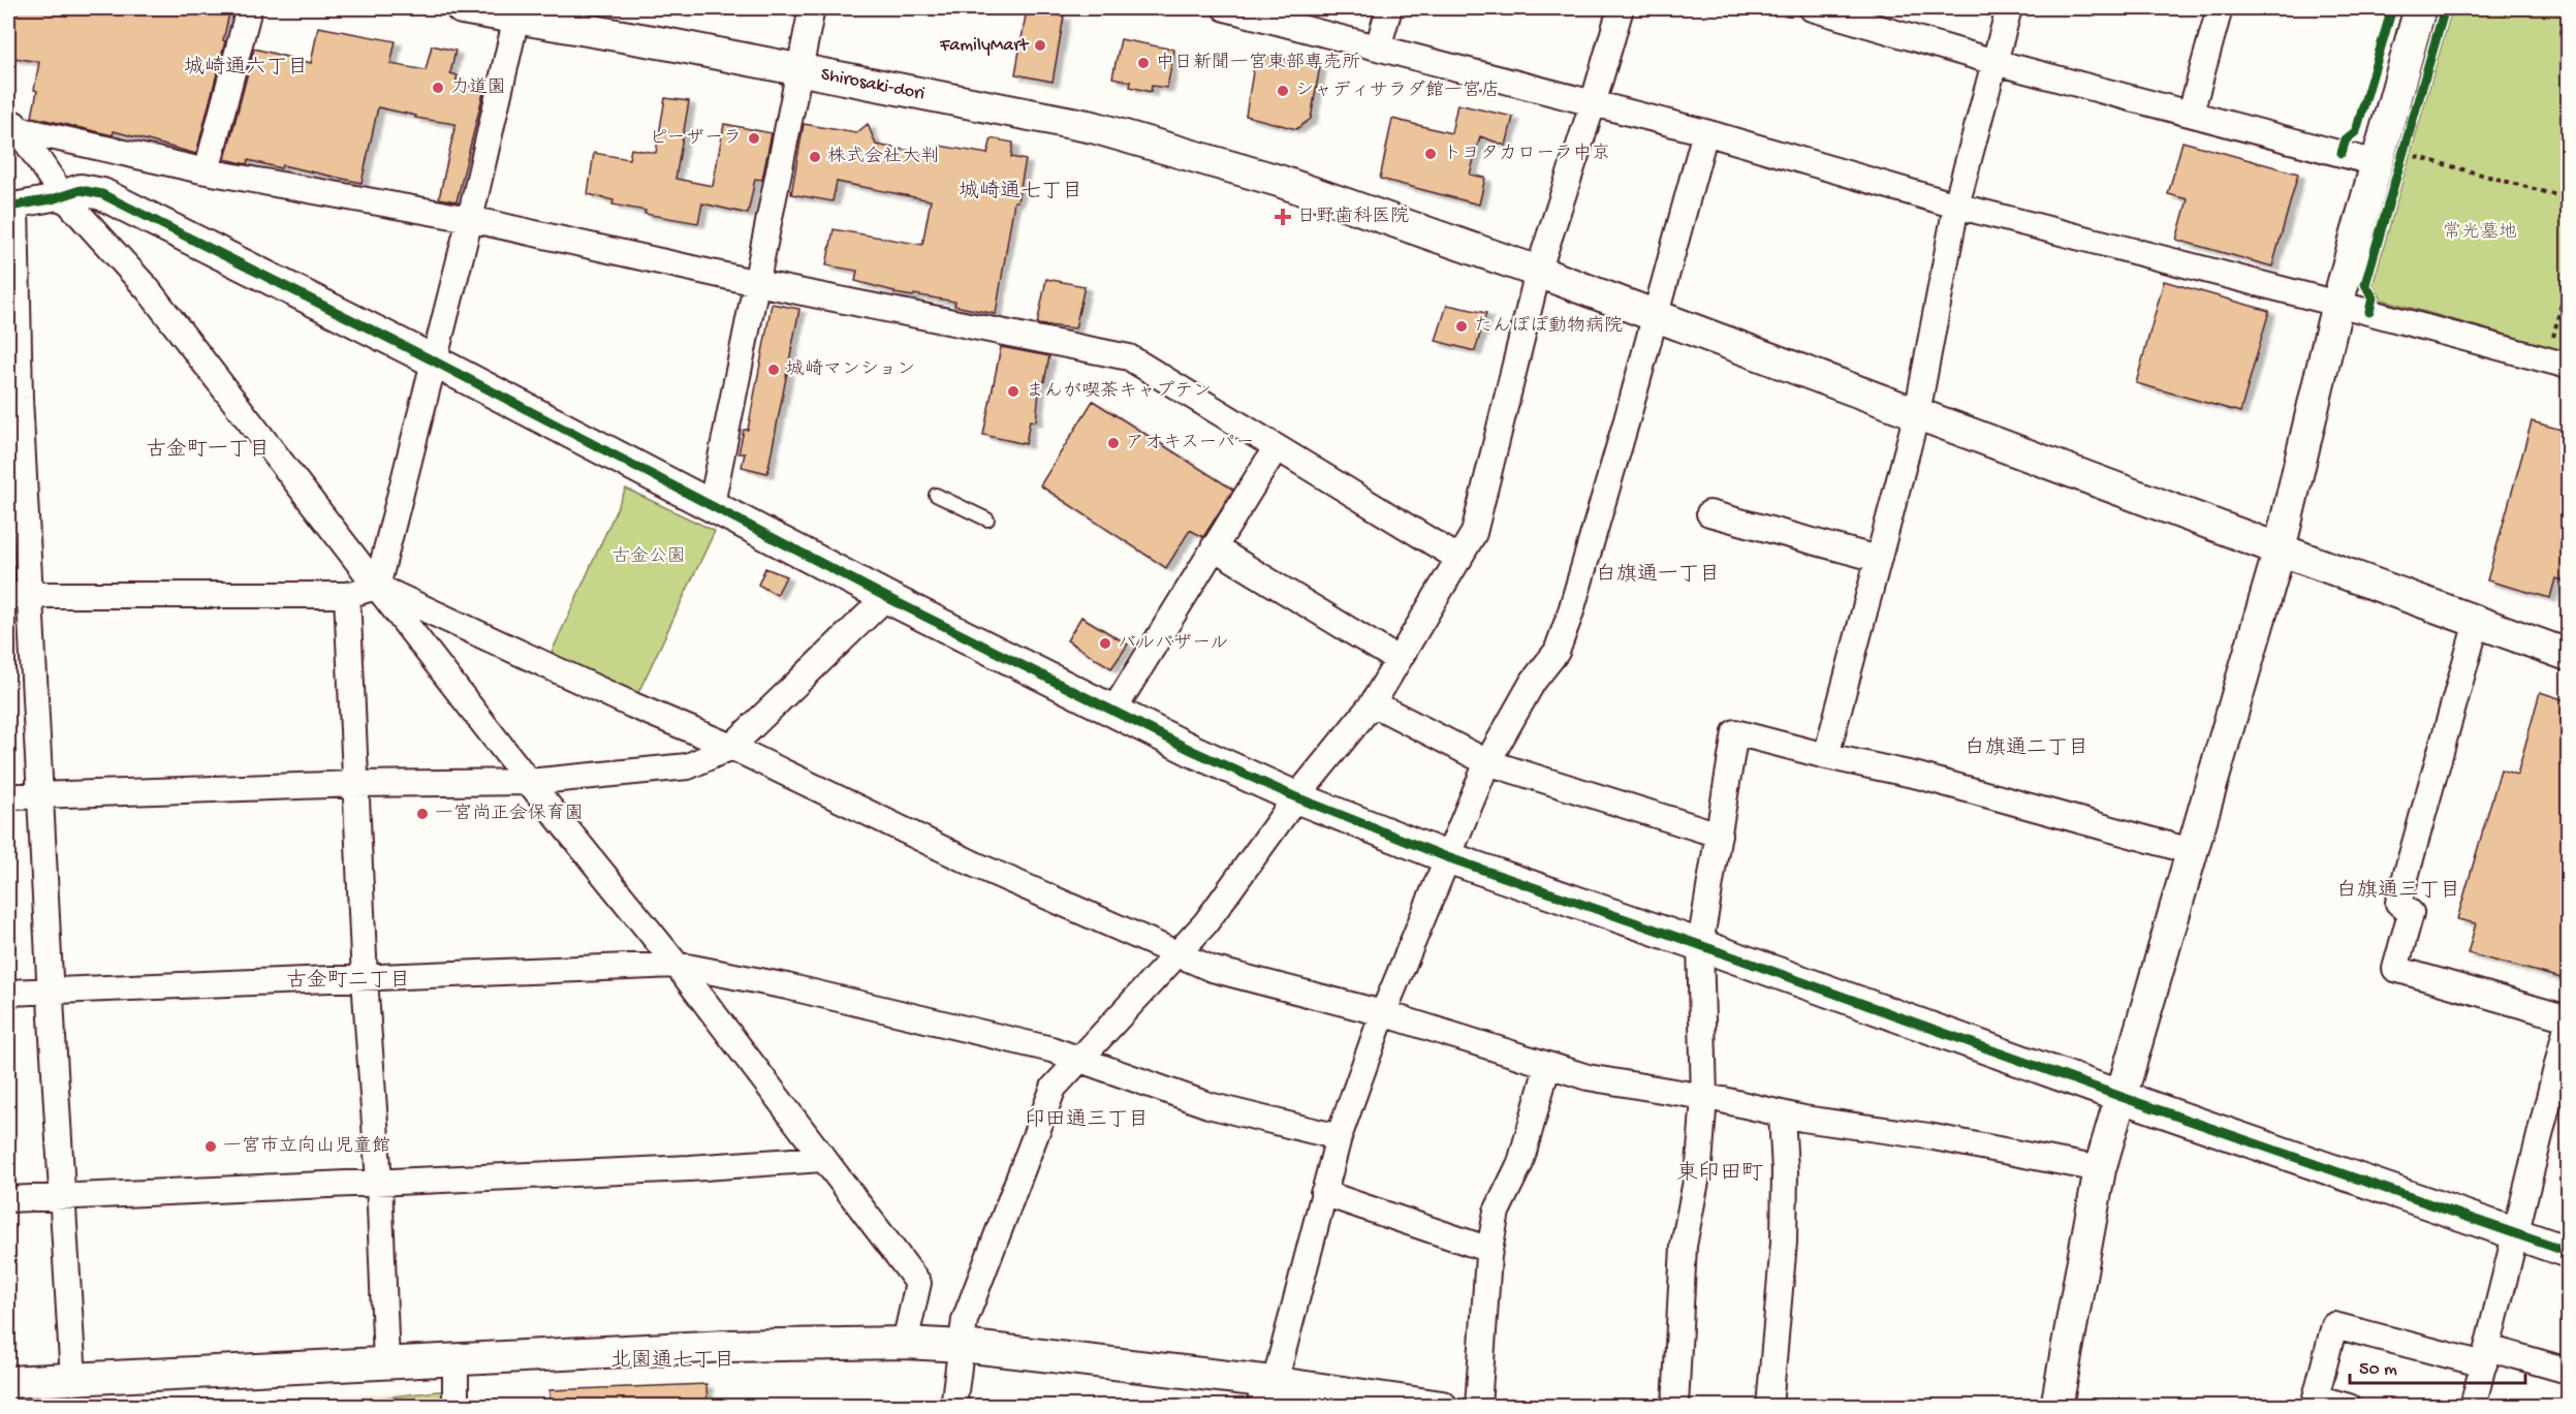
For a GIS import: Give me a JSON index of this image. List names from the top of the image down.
{
  "streets": {
    "street": ["Shirosaki-dori"]
  },
  "districts": [
    "城崎通六丁目",
    "城崎通七丁目",
    "古金町一丁目",
    "白旗通一丁目",
    "白旗通二丁目",
    "白旗通三丁目",
    "古金町二丁目",
    "印田通三丁目",
    "東印田町",
    "北園通七丁目"
  ],
  "parks": ["常光墓地", "古金公園"],
  "places": {
    "other": [
      "FamilyMart",
      "中日新聞一宮東部専売所",
      "力道園",
      "シャディサラダ館一宮店",
      "ピーザーラ",
      "トヨタカローラ中京",
      "株式会社大判",
      "たんぽぽ動物病院",
      "城崎マンション",
      "まんが喫茶キャプテン",
      "アオキスーパー",
      "バルバザール",
      "一宮尚正会保育園",
      "一宮市立向山児童館"
    ],
    "health": ["日野歯科医院"]
  },
  "scale_bar": "50 m"
}
